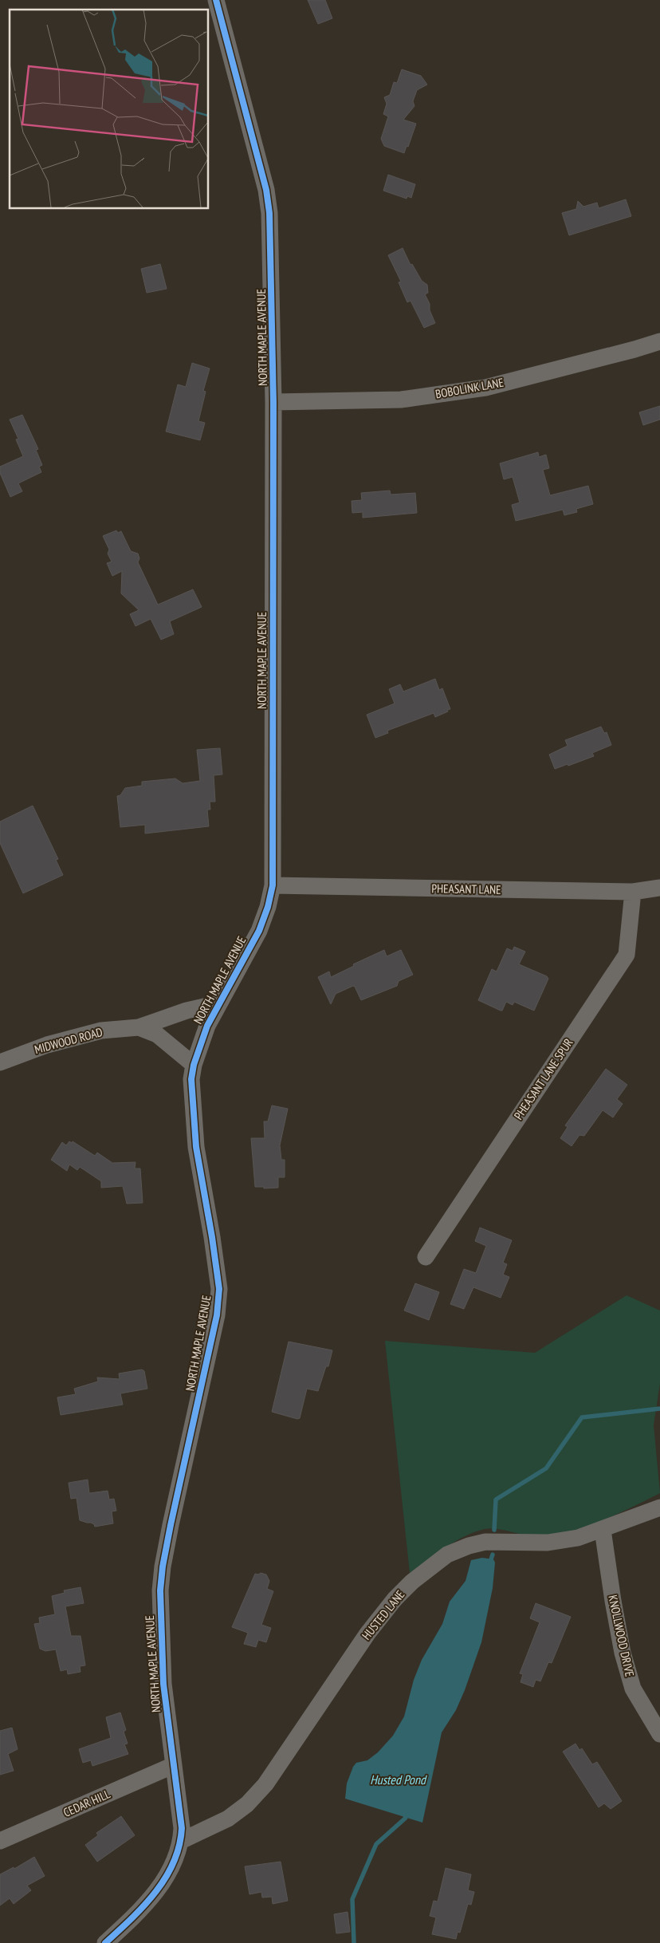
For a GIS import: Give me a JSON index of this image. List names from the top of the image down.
{
  "streets": {
    "street": [
      "NORTH MAPLE AVENUE",
      "BOBOLINK LANE",
      "PHEASANT LANE",
      "MIDWOOD ROAD",
      "PHEASANT LANE SPUR",
      "HUSTED LANE",
      "KNOLLWOOD DRIVE",
      "CEDAR HILL"
    ]
  },
  "crossings": [
    ["NORTH MAPLE AVENUE", "BOBOLINK LANE"],
    ["NORTH MAPLE AVENUE", "PHEASANT LANE"],
    ["NORTH MAPLE AVENUE", "MIDWOOD ROAD"],
    ["NORTH MAPLE AVENUE", "HUSTED LANE"],
    ["NORTH MAPLE AVENUE", "CEDAR HILL"],
    ["PHEASANT LANE", "PHEASANT LANE SPUR"],
    ["HUSTED LANE", "KNOLLWOOD DRIVE"]
  ],
  "water": ["Husted Pond"]
}
